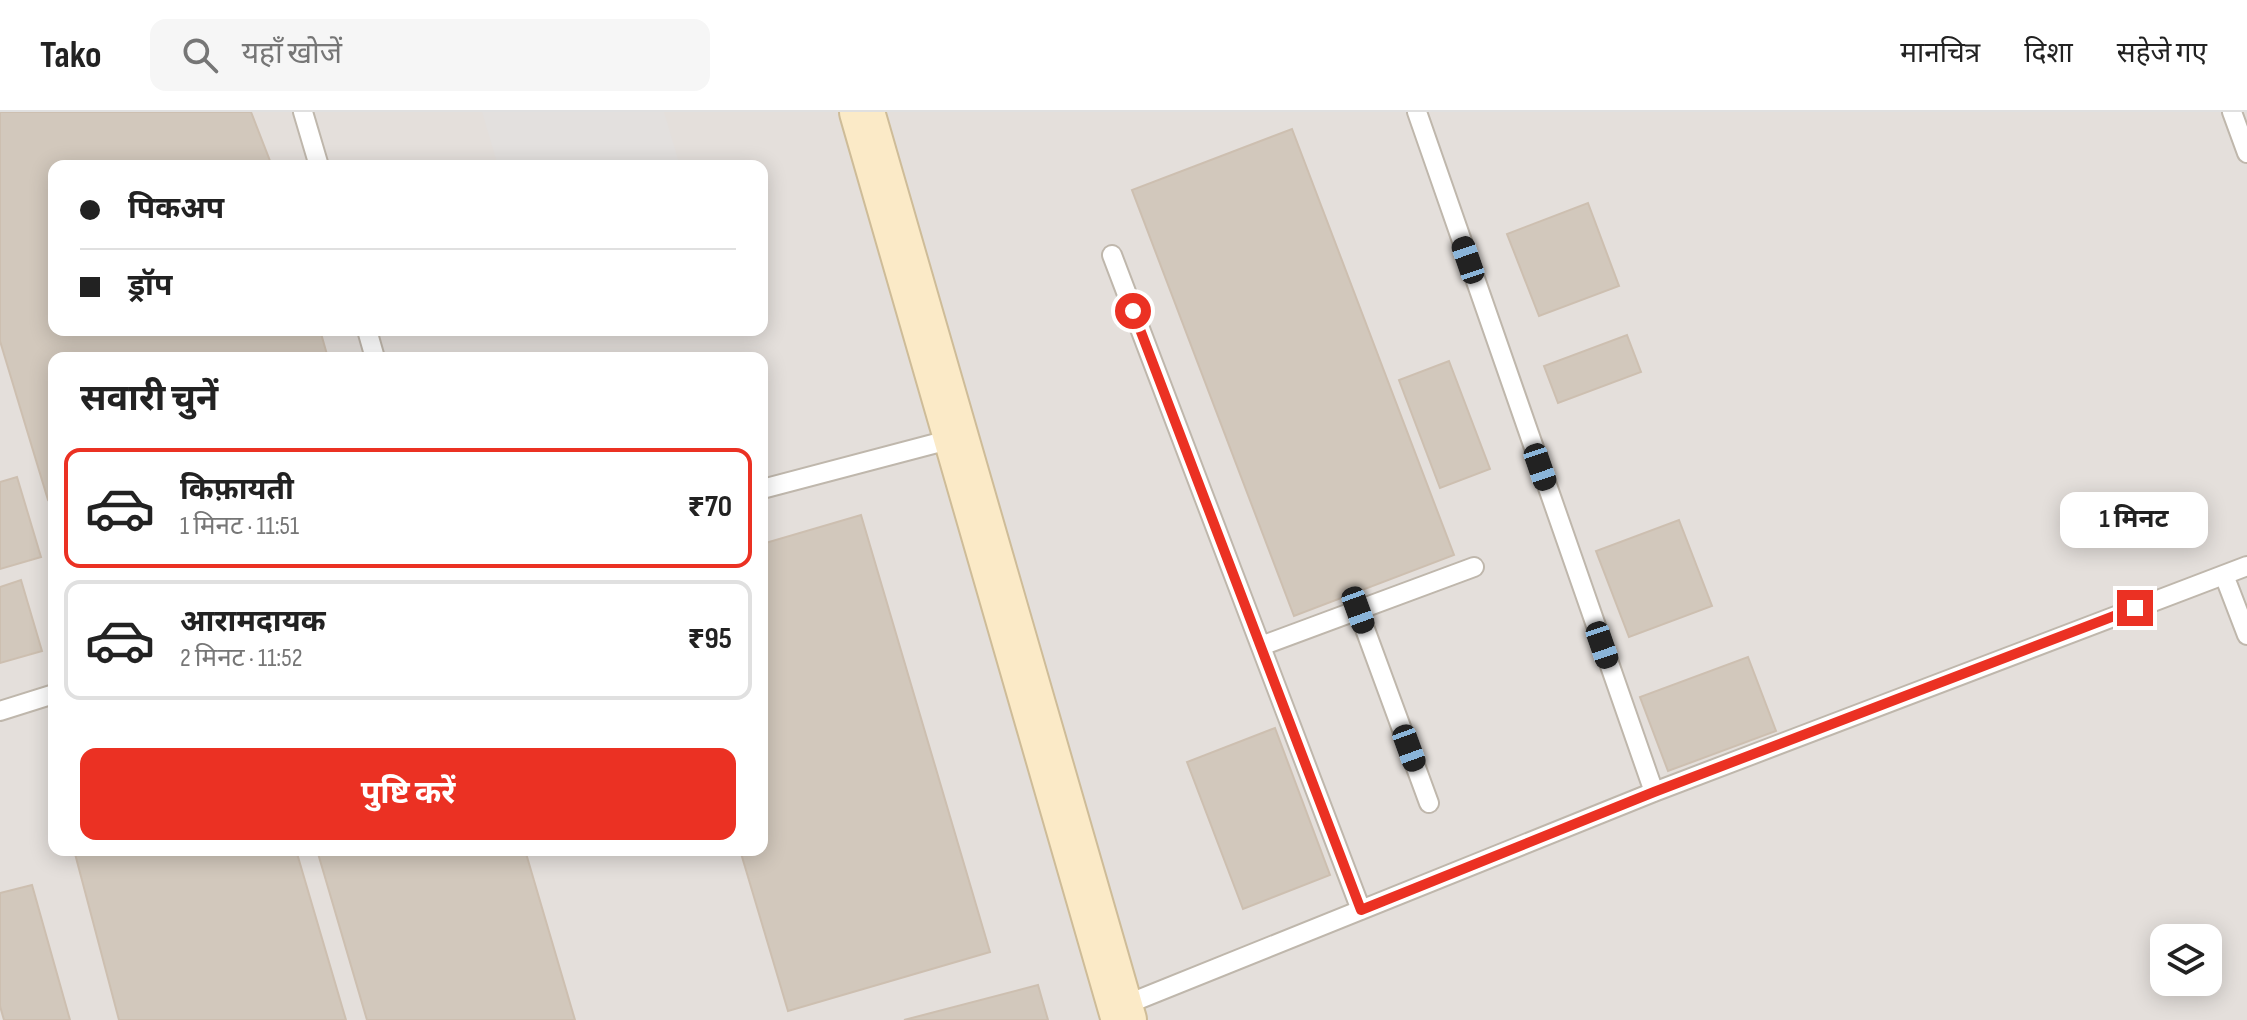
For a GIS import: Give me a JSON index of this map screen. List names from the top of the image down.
{
  "page": {
    "header": "Tako",
    "search": "यहाँ खोजें",
    "nav": ["मानचित्र", "दिशा", "सहेजे गए"],
    "banner": ["पिकअप", "ड्रॉप"],
    "heading": "सवारी चुनें",
    "list": [
      {
        "name": "किफ़ायती",
        "note": "1 मिनट · 11:51",
        "value": "₹70"
      },
      {
        "name": "आरामदायक",
        "note": "2 मिनट · 11:52",
        "value": "₹95"
      }
    ],
    "bubble": "1 मिनट",
    "buttons": "पुष्टि करें"
  }
}
